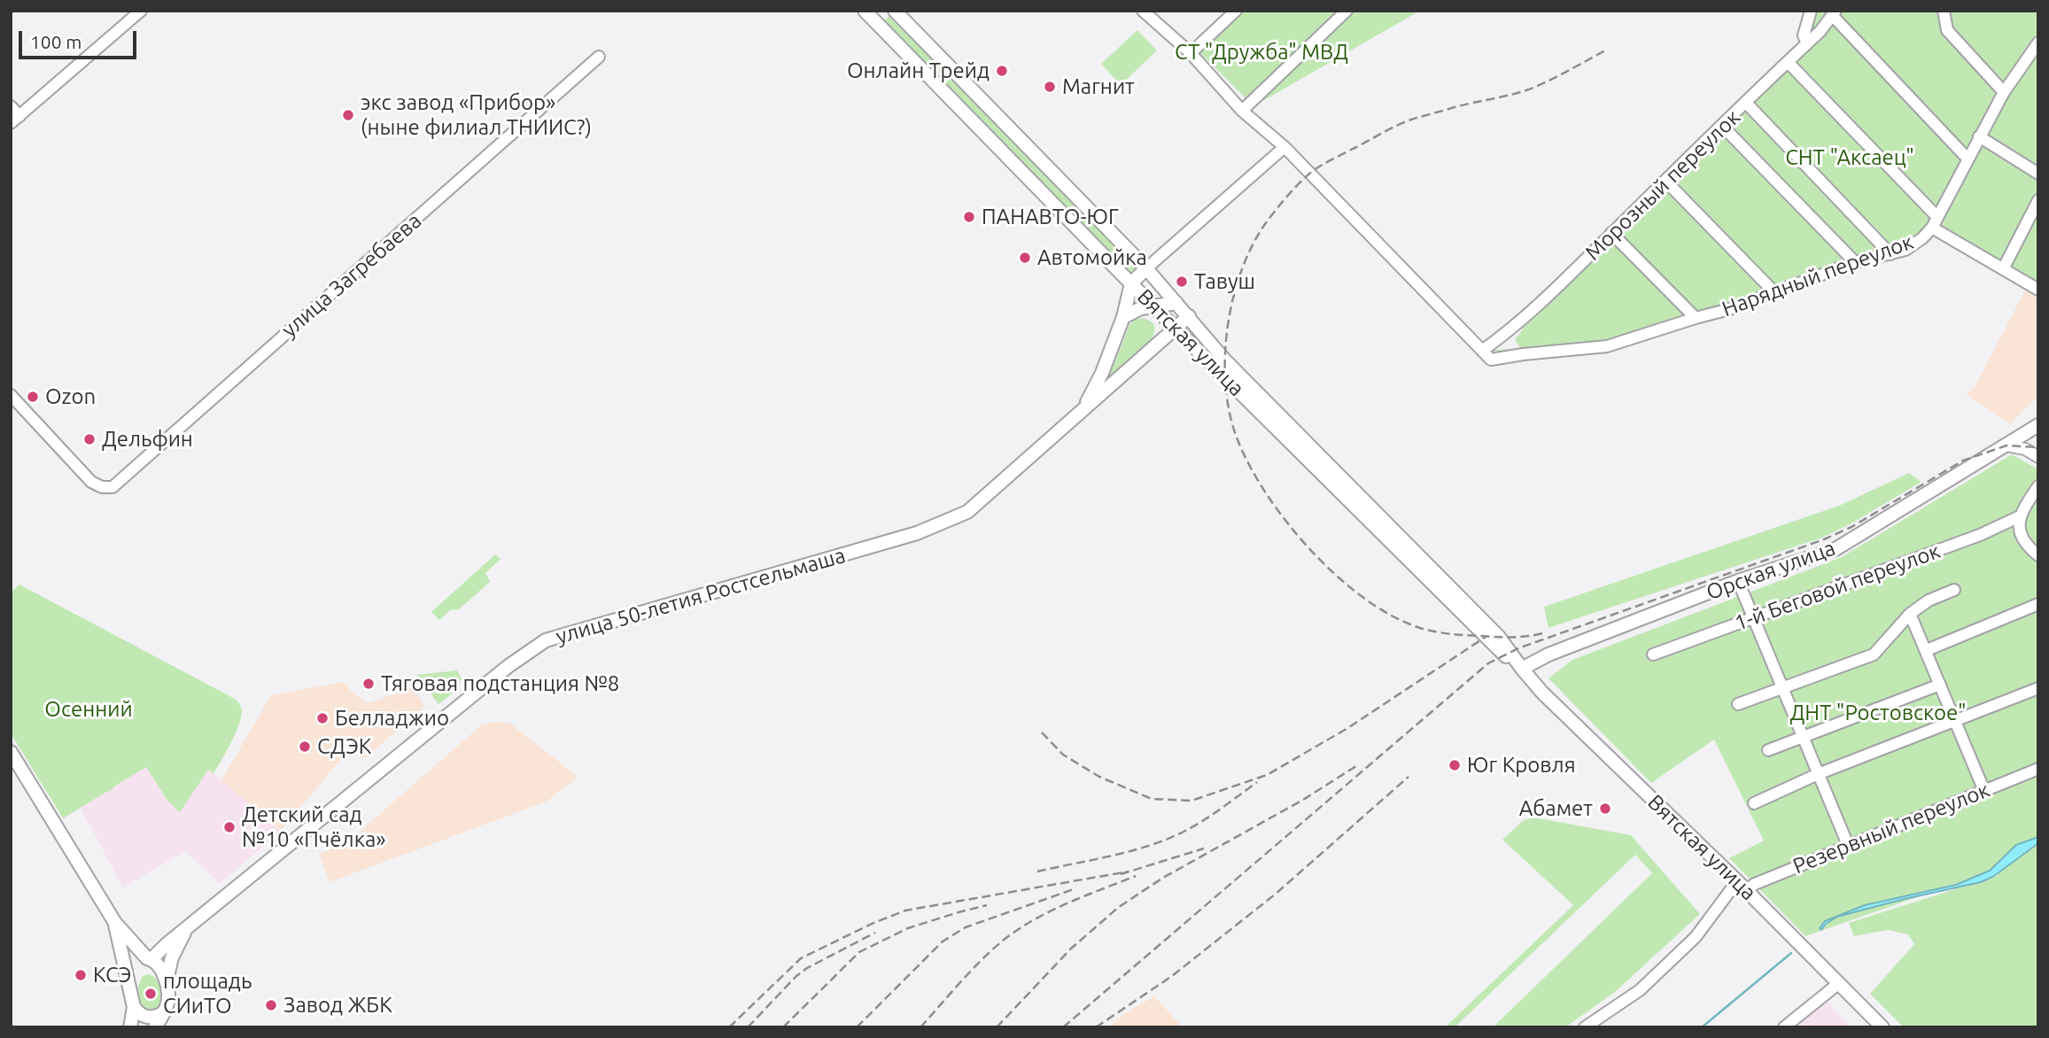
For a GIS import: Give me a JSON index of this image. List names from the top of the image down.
{
  "streets": {
    "main road": ["Вятская улица", "Орская улица", "улица 50-летия Ростсельмаша"],
    "street": [
      "Морозный переулок",
      "улица Загребаева",
      "Нарядный переулок",
      "1-й Беговой переулок",
      "Резервный переулок"
    ]
  },
  "crossings": [
    ["Морозный переулок", "Нарядный переулок"],
    ["Вятская улица", "Орская улица"],
    ["Вятская улица", "улица 50-летия Ростсельмаша"],
    ["Вятская улица", "Резервный переулок"]
  ],
  "parks": [
    "СТ \"Дружба\" МВД",
    "СНТ \"Аксаец\"",
    "Осенний",
    "ДНТ \"Ростовское\""
  ],
  "places": [
    "Онлайн Трейд",
    "Магнит",
    "экс завод «Прибор» (ныне филиал ТНИИС?)",
    "ПАНАВТО-ЮГ",
    "Автомойка",
    "Тавуш",
    "Ozon",
    "Дельфин",
    "Тяговая подстанция №8",
    "Белладжио",
    "СДЭК",
    "Юг Кровля",
    "Абамет",
    "Детский сад №10 «Пчёлка»",
    "КСЭ",
    "площадь СИиТО",
    "Завод ЖБК"
  ],
  "scale_bar": "100 m"
}
